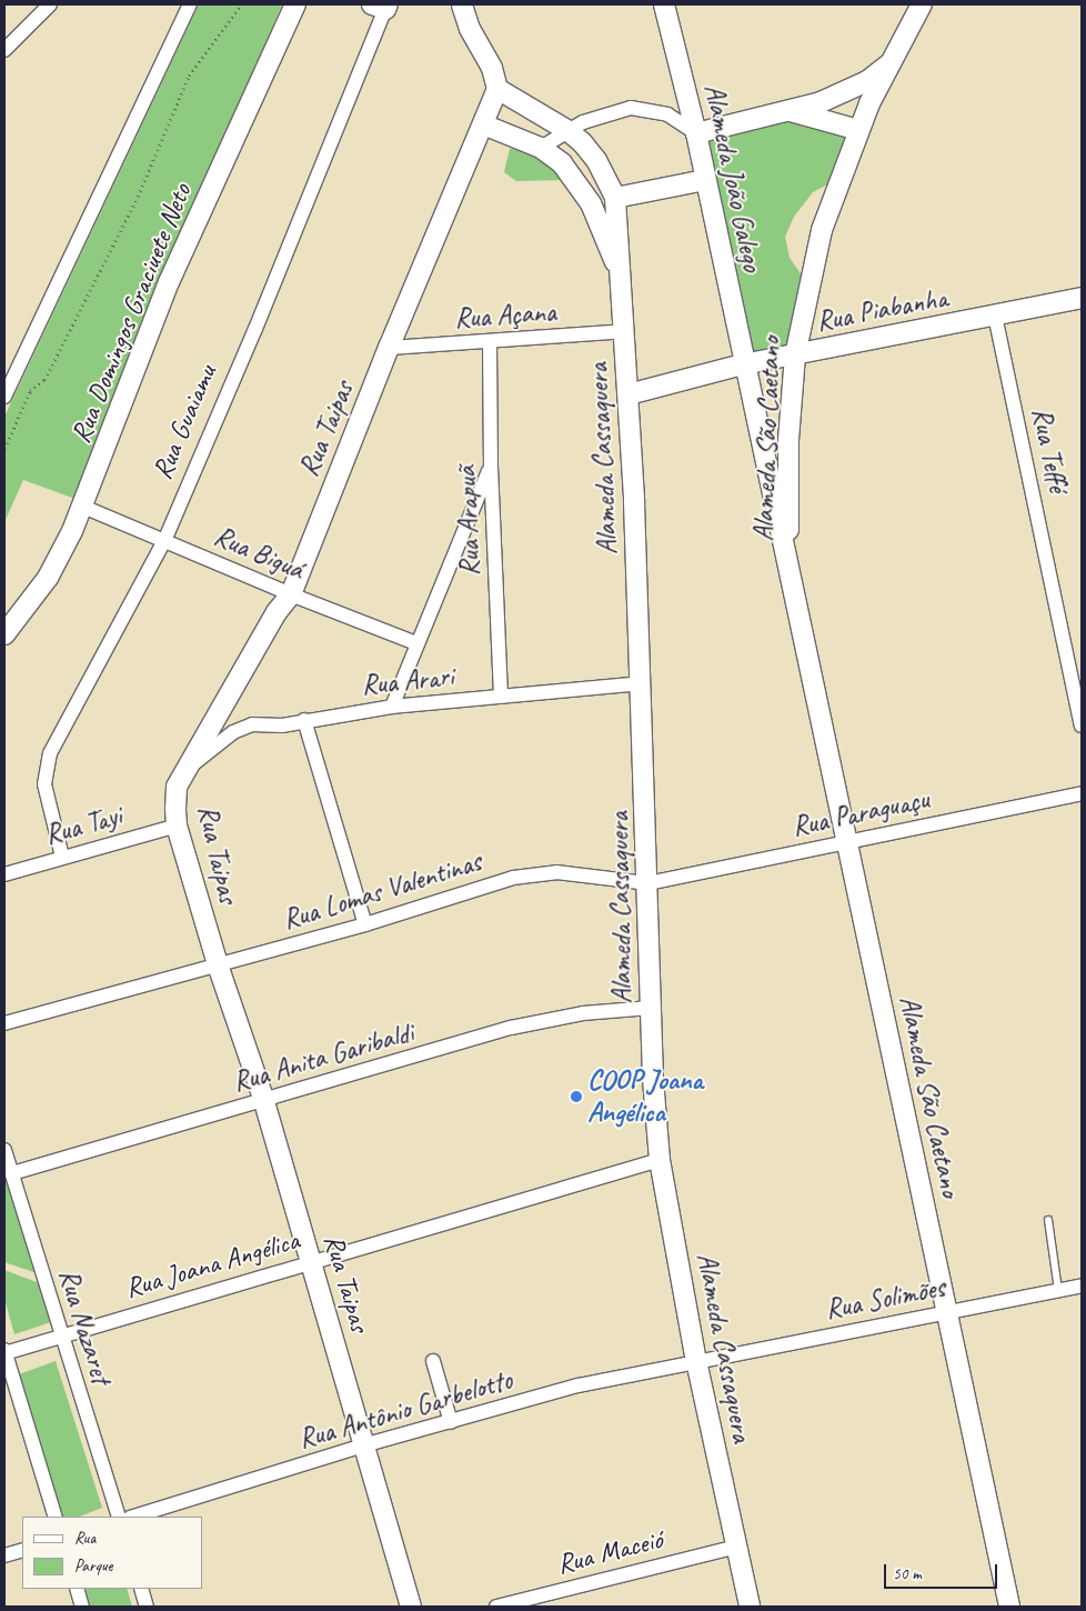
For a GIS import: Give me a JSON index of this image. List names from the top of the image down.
{
  "streets": {
    "street": [
      "Alameda João Galego",
      "Rua Piabanha",
      "Rua Domingos Graciuete Neto",
      "Rua Açana",
      "Rua Guaiamu",
      "Rua Taipas",
      "Alameda São Caetano",
      "Rua Teffé",
      "Alameda Cassaquera",
      "Rua Arapuã",
      "Rua Biguá",
      "Rua Arari",
      "Rua Paraguaçu",
      "Rua Tayi",
      "Rua Lomas Valentinas",
      "Rua Anita Garibaldi",
      "Rua Joana Angélica",
      "Rua Solimões",
      "Rua Nazaret",
      "Rua Antônio Garbelotto",
      "Rua Maceió"
    ]
  },
  "crossings": [
    ["Alameda João Galego", "Rua Piabanha"],
    ["Alameda João Galego", "Alameda São Caetano"],
    ["Rua Piabanha", "Alameda São Caetano"],
    ["Rua Piabanha", "Rua Teffé"],
    ["Rua Piabanha", "Alameda Cassaquera"],
    ["Rua Domingos Graciuete Neto", "Rua Biguá"],
    ["Rua Açana", "Rua Taipas"],
    ["Rua Açana", "Alameda Cassaquera"],
    ["Rua Açana", "Rua Arapuã"],
    ["Rua Guaiamu", "Rua Biguá"],
    ["Rua Guaiamu", "Rua Tayi"],
    ["Rua Taipas", "Rua Biguá"],
    ["Rua Taipas", "Rua Arari"],
    ["Rua Taipas", "Rua Tayi"],
    ["Rua Taipas", "Rua Lomas Valentinas"],
    ["Rua Taipas", "Rua Anita Garibaldi"],
    ["Rua Taipas", "Rua Joana Angélica"],
    ["Rua Taipas", "Rua Antônio Garbelotto"],
    ["Alameda São Caetano", "Rua Paraguaçu"],
    ["Alameda São Caetano", "Rua Solimões"],
    ["Alameda Cassaquera", "Rua Arari"],
    ["Alameda Cassaquera", "Rua Paraguaçu"],
    ["Alameda Cassaquera", "Rua Lomas Valentinas"],
    ["Alameda Cassaquera", "Rua Anita Garibaldi"],
    ["Alameda Cassaquera", "Rua Joana Angélica"],
    ["Alameda Cassaquera", "Rua Solimões"],
    ["Alameda Cassaquera", "Rua Antônio Garbelotto"],
    ["Alameda Cassaquera", "Rua Maceió"],
    ["Rua Arapuã", "Rua Arari"],
    ["Rua Paraguaçu", "Rua Lomas Valentinas"],
    ["Rua Anita Garibaldi", "Rua Nazaret"],
    ["Rua Joana Angélica", "Rua Nazaret"],
    ["Rua Solimões", "Rua Antônio Garbelotto"]
  ],
  "places": ["COOP Joana Angélica"],
  "legend": ["Rua", "Parque"],
  "scale_bar": "50 m"
}
